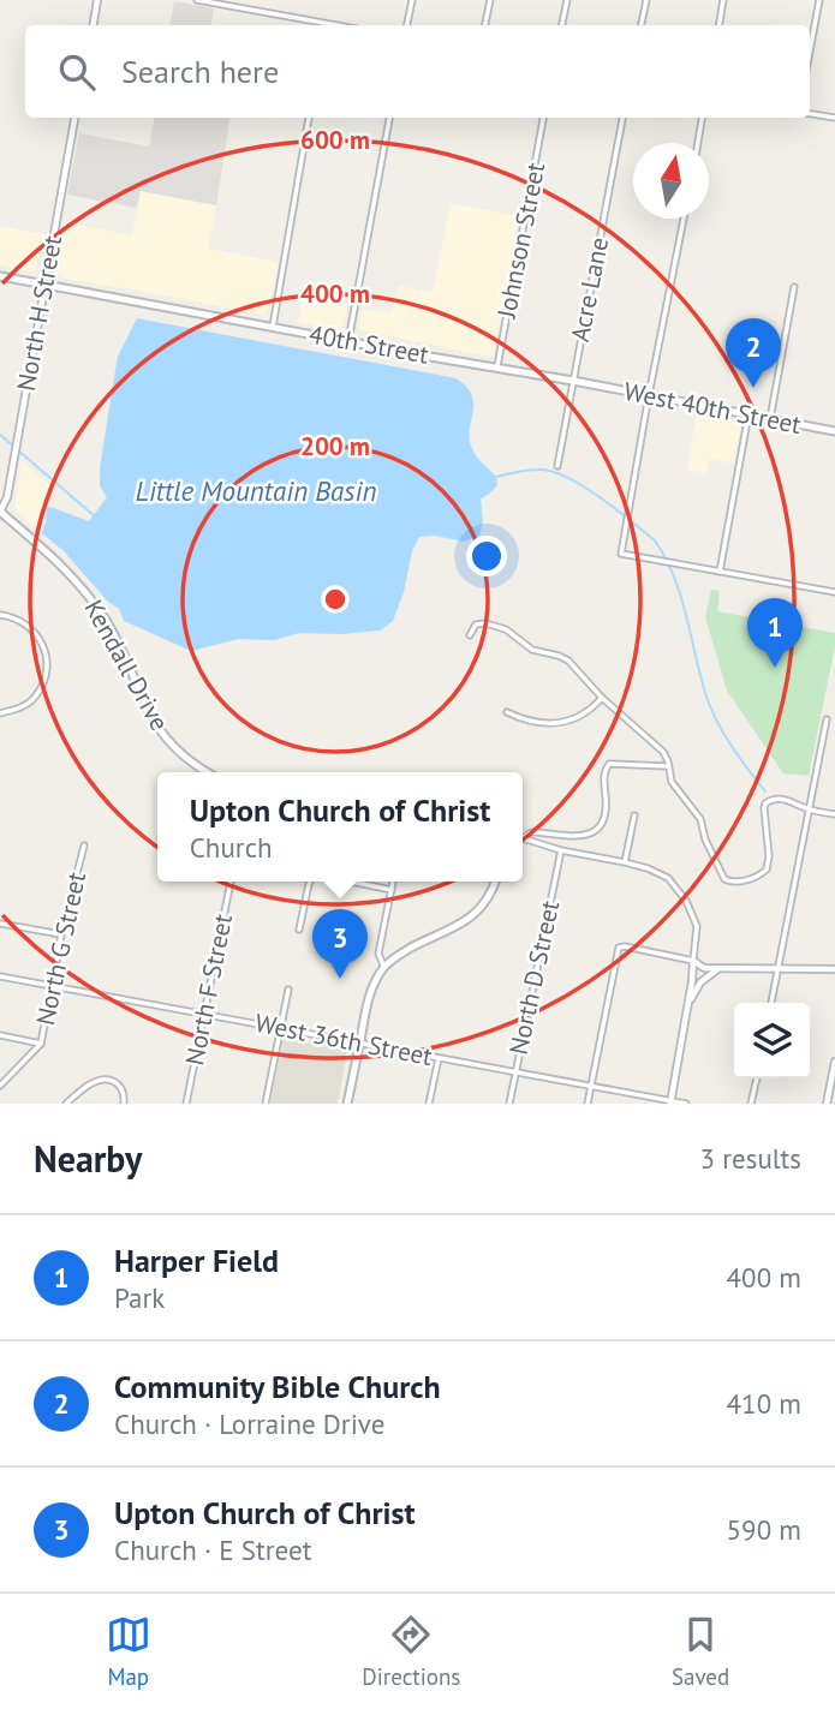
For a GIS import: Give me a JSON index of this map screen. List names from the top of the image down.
{
  "streets": {
    "main road": ["40th Street", "West 40th Street", "Kendall Drive"],
    "street": [
      "Johnson Street",
      "Acre Lane",
      "North H Street",
      "North G Street",
      "North D Street",
      "North F Street",
      "West 36th Street"
    ]
  },
  "crossings": [
    ["Johnson Street", "40th Street"],
    ["Acre Lane", "40th Street"],
    ["North H Street", "40th Street"],
    ["North H Street", "Kendall Drive"],
    ["40th Street", "West 40th Street"],
    ["North G Street", "West 36th Street"],
    ["North D Street", "West 36th Street"],
    ["North F Street", "West 36th Street"]
  ],
  "water": ["Little Mountain Basin"],
  "north": "top",
  "page": {
    "search": "Search here",
    "pins": ["2", "1", "3"],
    "popup": ["Upton Church of Christ", "Church"],
    "heading": ["Nearby", "3 results"],
    "list": [
      {
        "mark": "1",
        "name": "Harper Field",
        "note": "Park",
        "value": "400 m"
      },
      {
        "mark": "2",
        "name": "Community Bible Church",
        "note": "Church · Lorraine Drive",
        "value": "410 m"
      },
      {
        "mark": "3",
        "name": "Upton Church of Christ",
        "note": "Church · E Street",
        "value": "590 m"
      }
    ],
    "nav": ["Map", "Directions", "Saved"]
  },
  "rings": ["600 m", "400 m", "200 m"]
}
